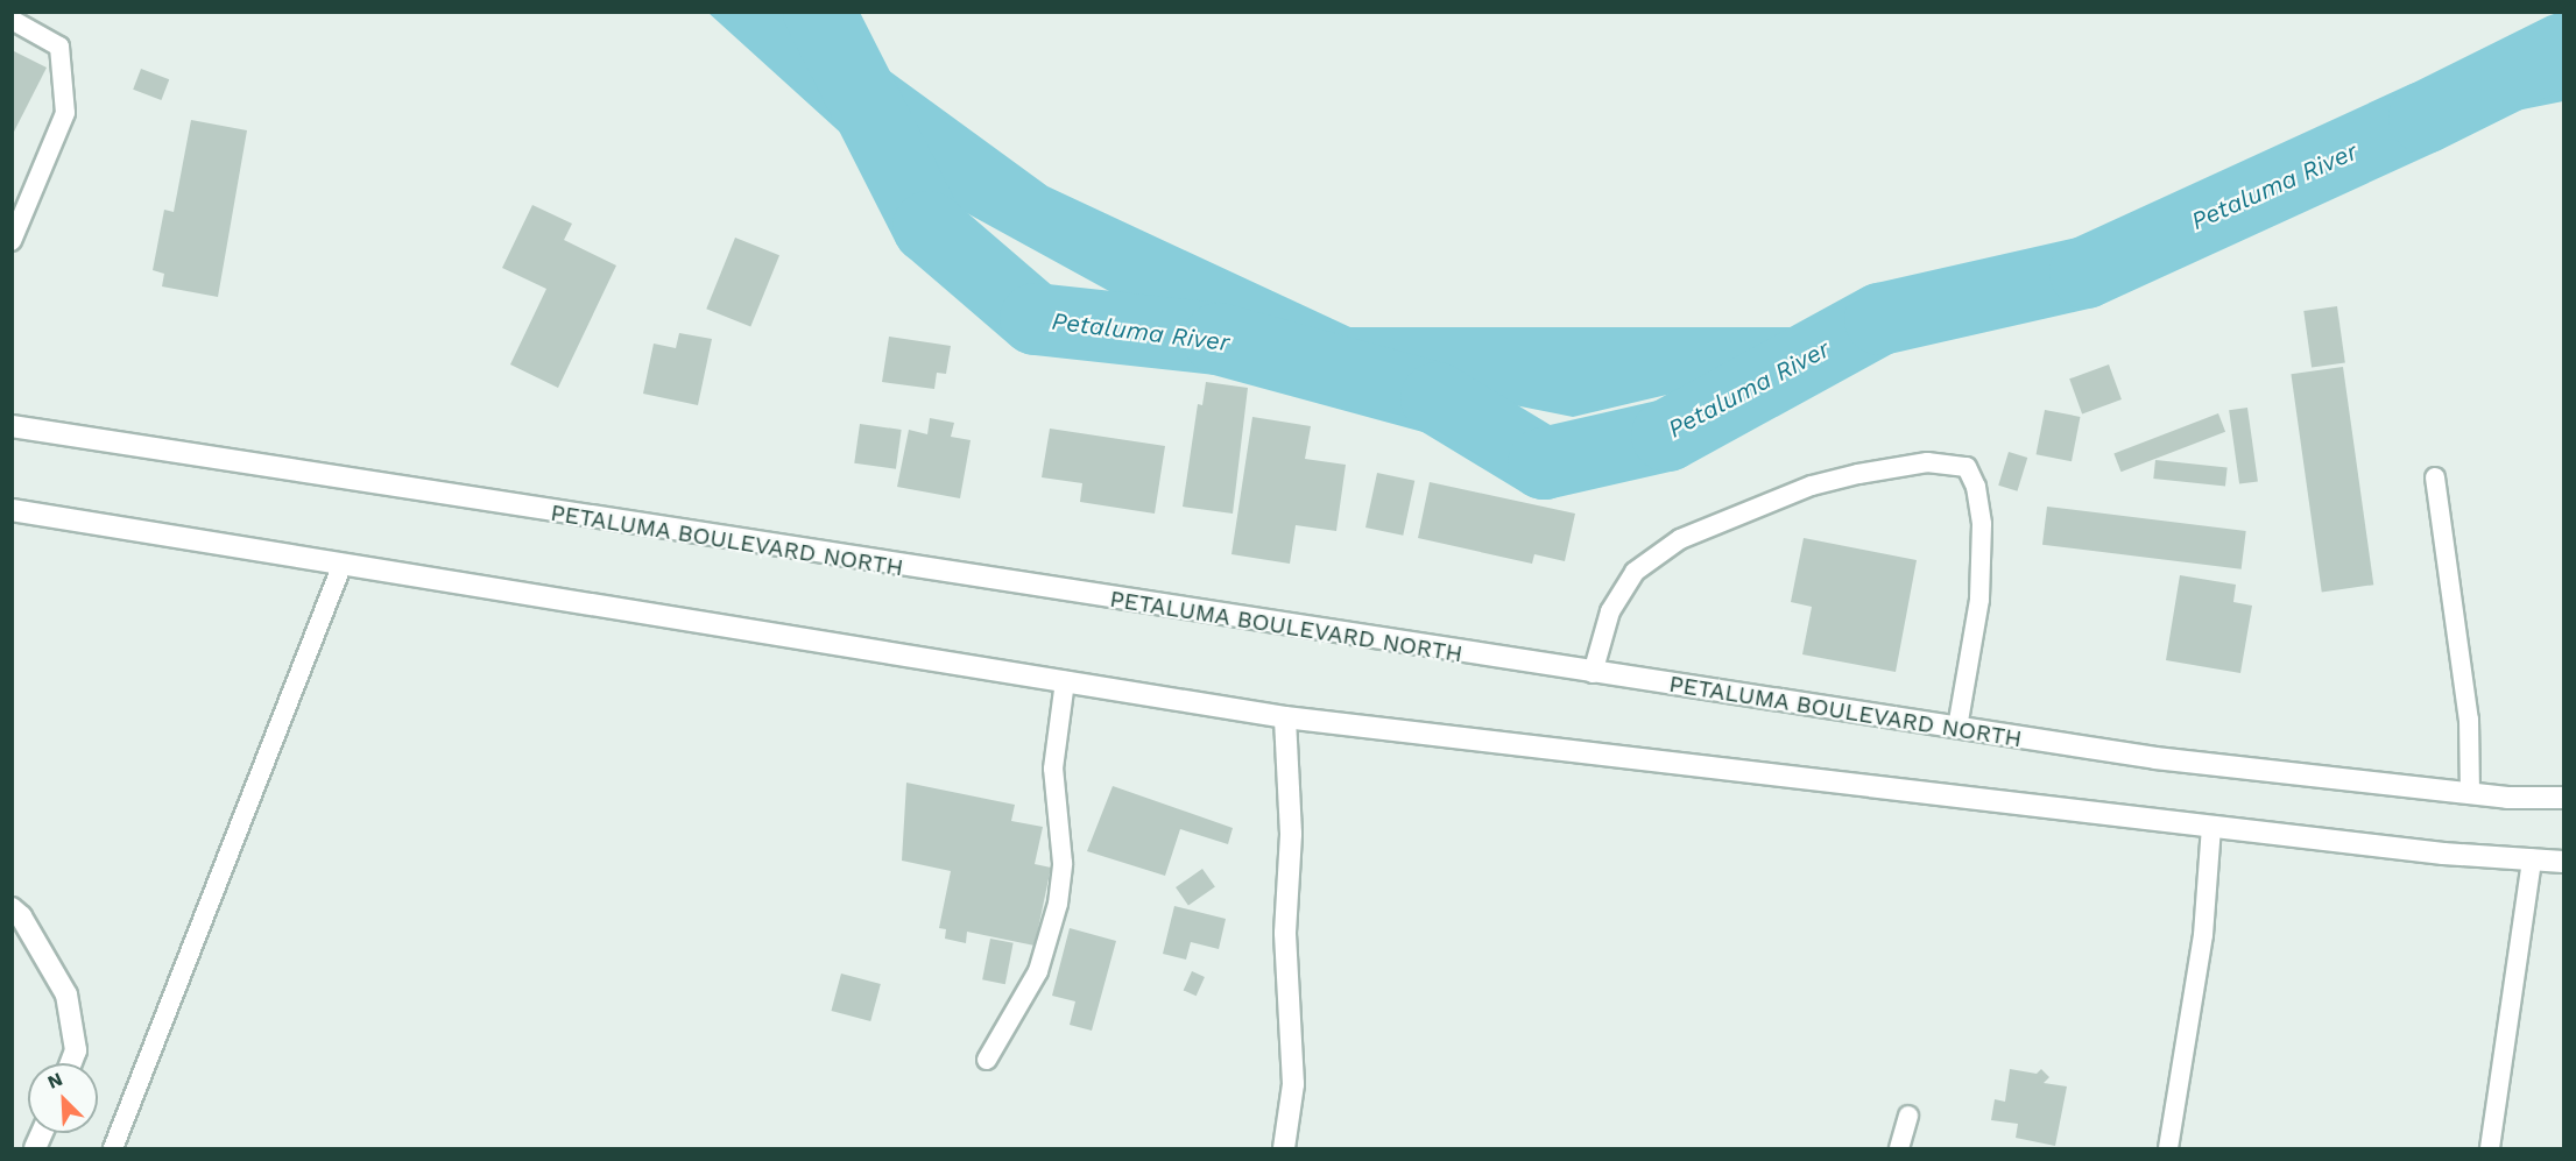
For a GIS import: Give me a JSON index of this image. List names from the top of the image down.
{
  "streets": {
    "main road": ["PETALUMA BOULEVARD NORTH"]
  },
  "water": ["Petaluma River"],
  "north": "top left"
}
